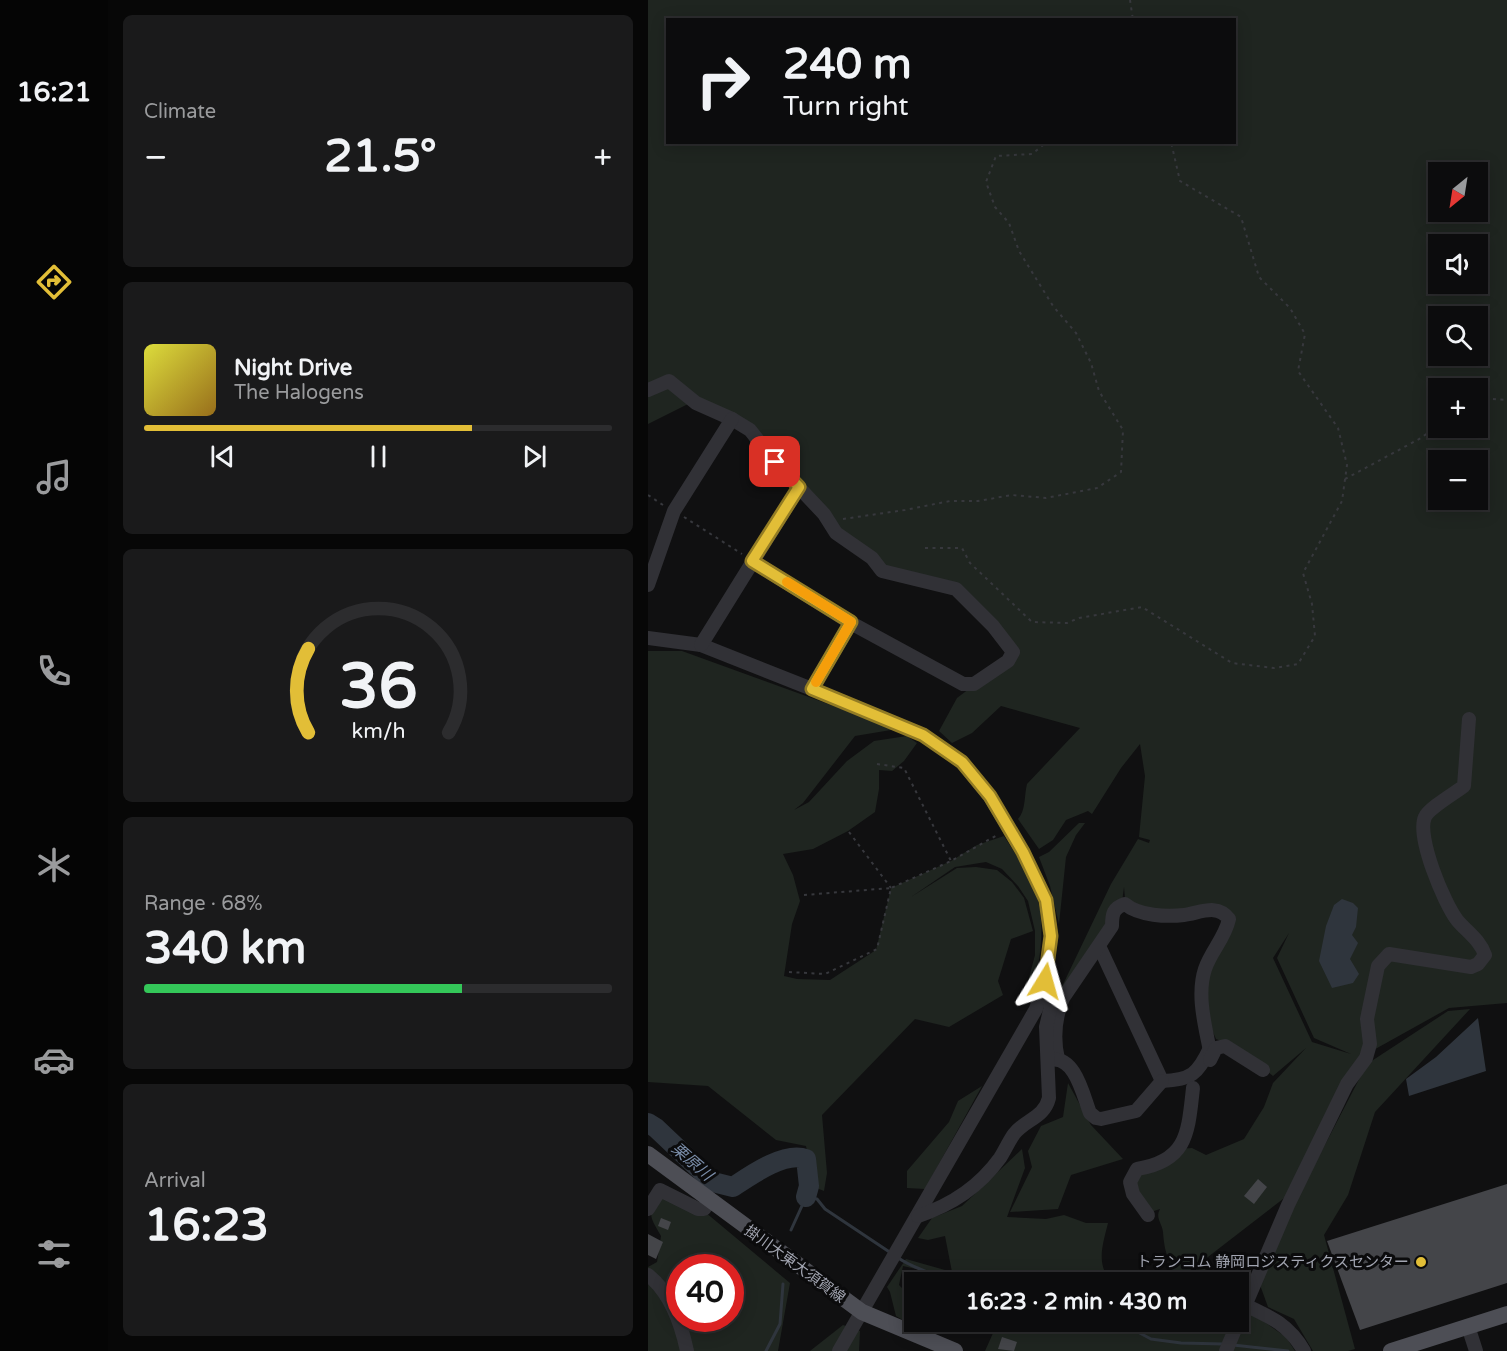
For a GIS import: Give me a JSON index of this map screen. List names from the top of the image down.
{
  "streets": {
    "main road": ["掛川大東大須賀線"]
  },
  "water": ["栗原川"],
  "places": ["トランコム 静岡ロジスティクスセンター"],
  "north": "bottom left",
  "page": {
    "tabs": "16:21",
    "tile": [
      "Climate",
      ["Range · 68%", "340 km"],
      ["Arrival", "16:23"]
    ],
    "turn": ["240 m", "Turn right"],
    "heat": ["−", "21.5°", "+"],
    "map_buttons": ["+", "−"],
    "song": ["Night Drive", "The Halogens"],
    "limit": "40",
    "trip": "16:23 · 2 min · 430 m",
    "gauge": ["36", "km/h"]
  }
}
